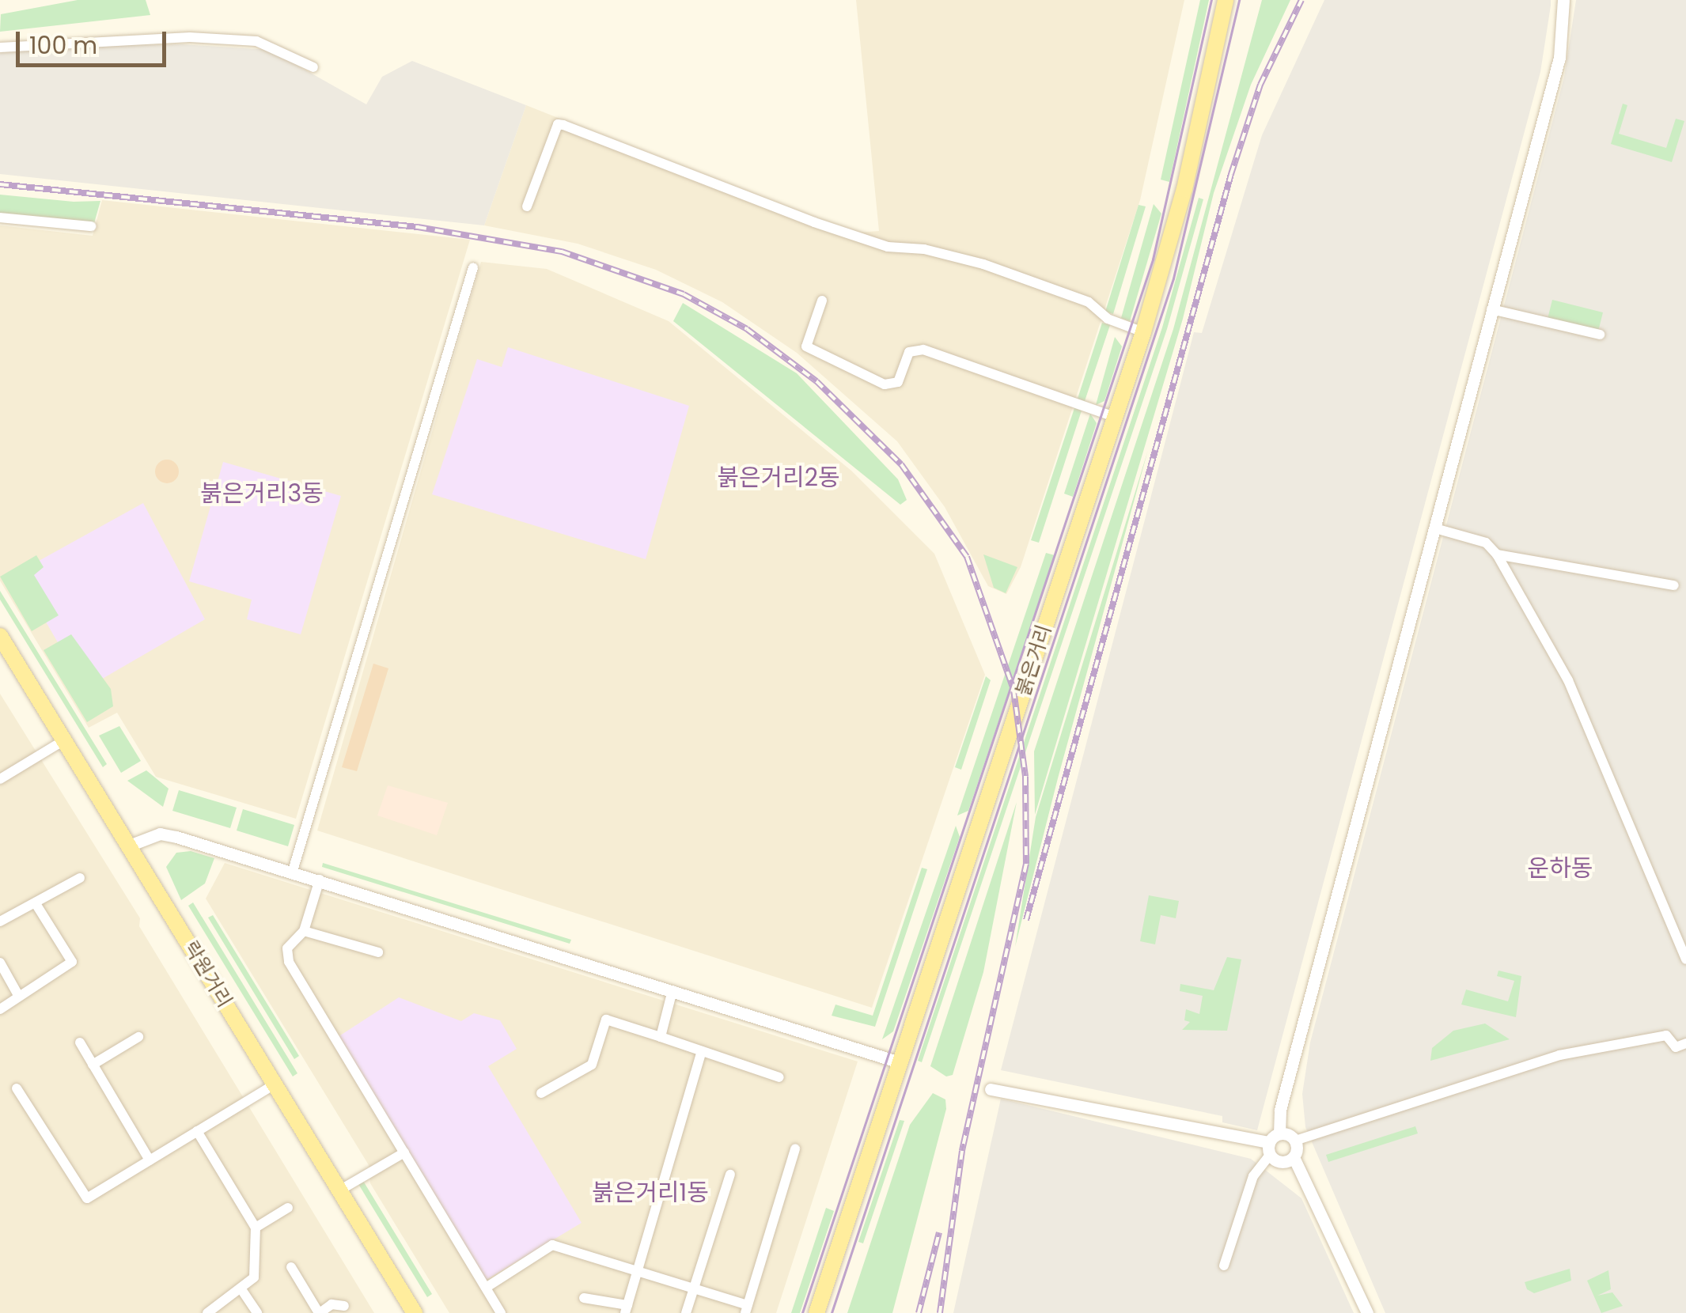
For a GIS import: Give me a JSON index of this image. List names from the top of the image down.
{
  "streets": {
    "main road": ["붉은거리", "락원거리"]
  },
  "districts": [
    "붉은거리2동",
    "붉은거리3동",
    "운하동",
    "붉은거리1동"
  ],
  "scale_bar": "100 m"
}
